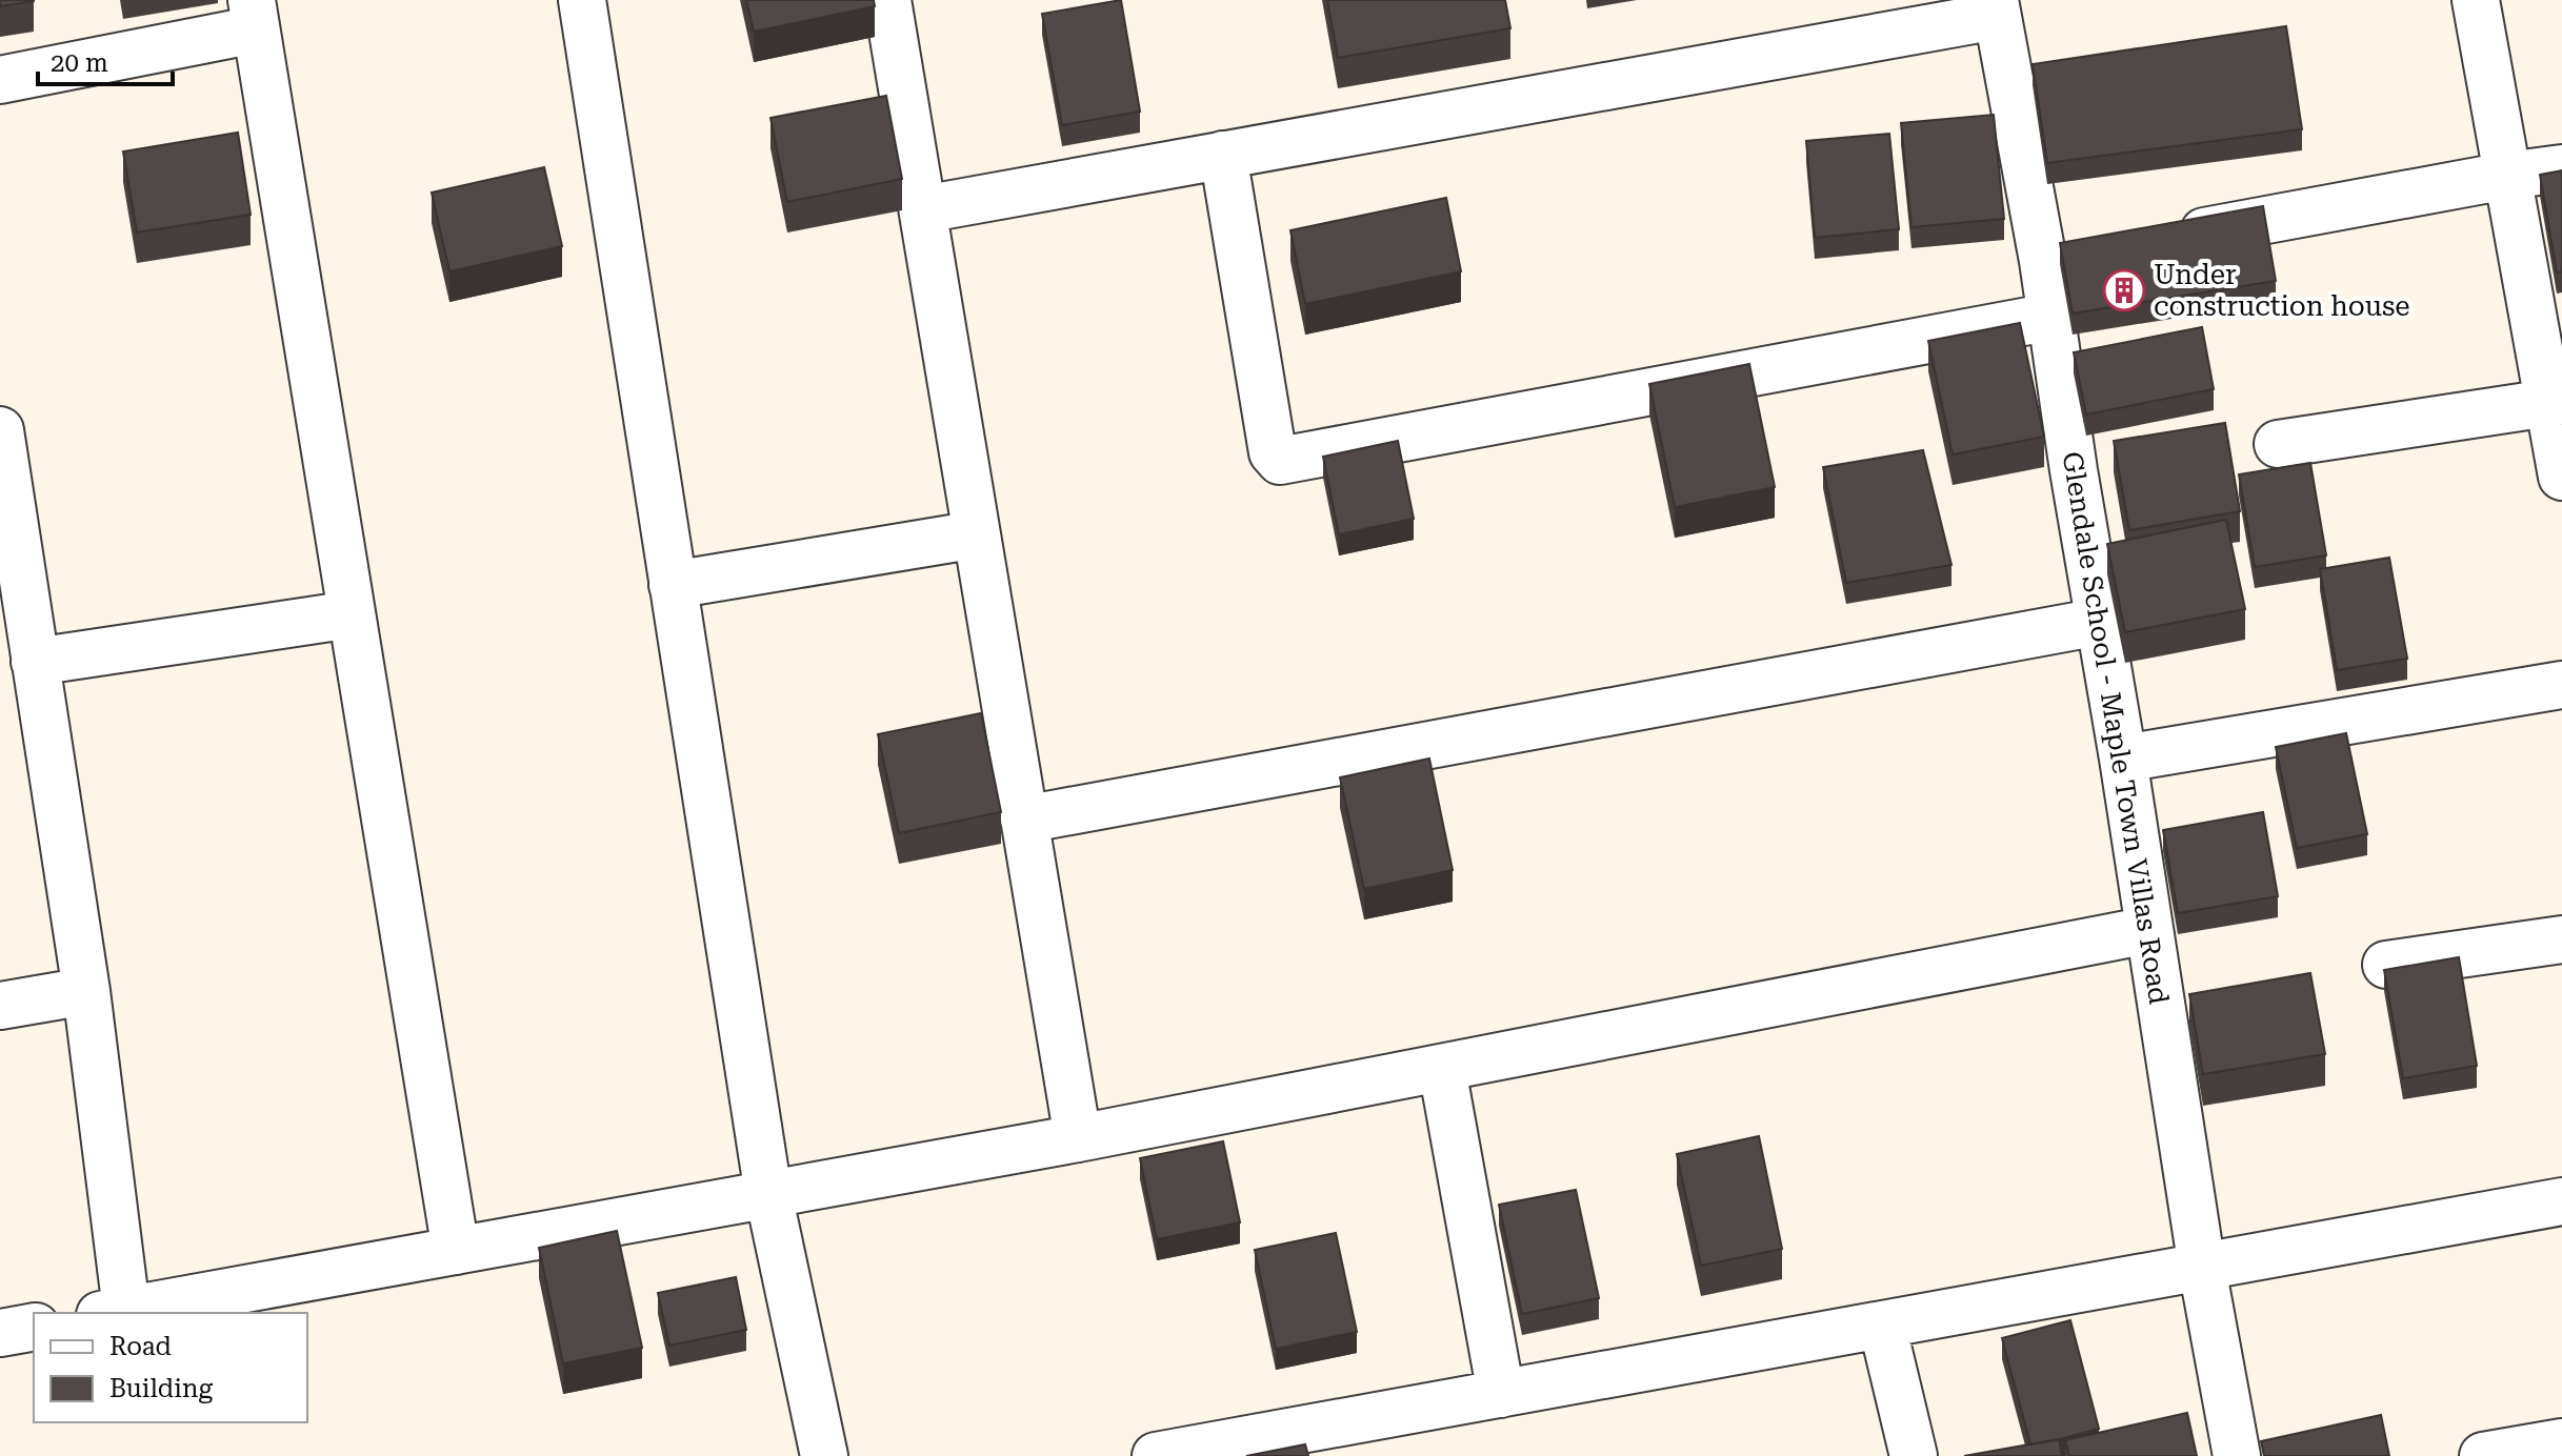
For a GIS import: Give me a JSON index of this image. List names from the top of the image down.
{
  "streets": {
    "street": ["Glendale School - Maple Town Villas Road"]
  },
  "places": {
    "building": ["Under construction house"]
  },
  "legend": ["Road", "Building"],
  "scale_bar": "20 m"
}
